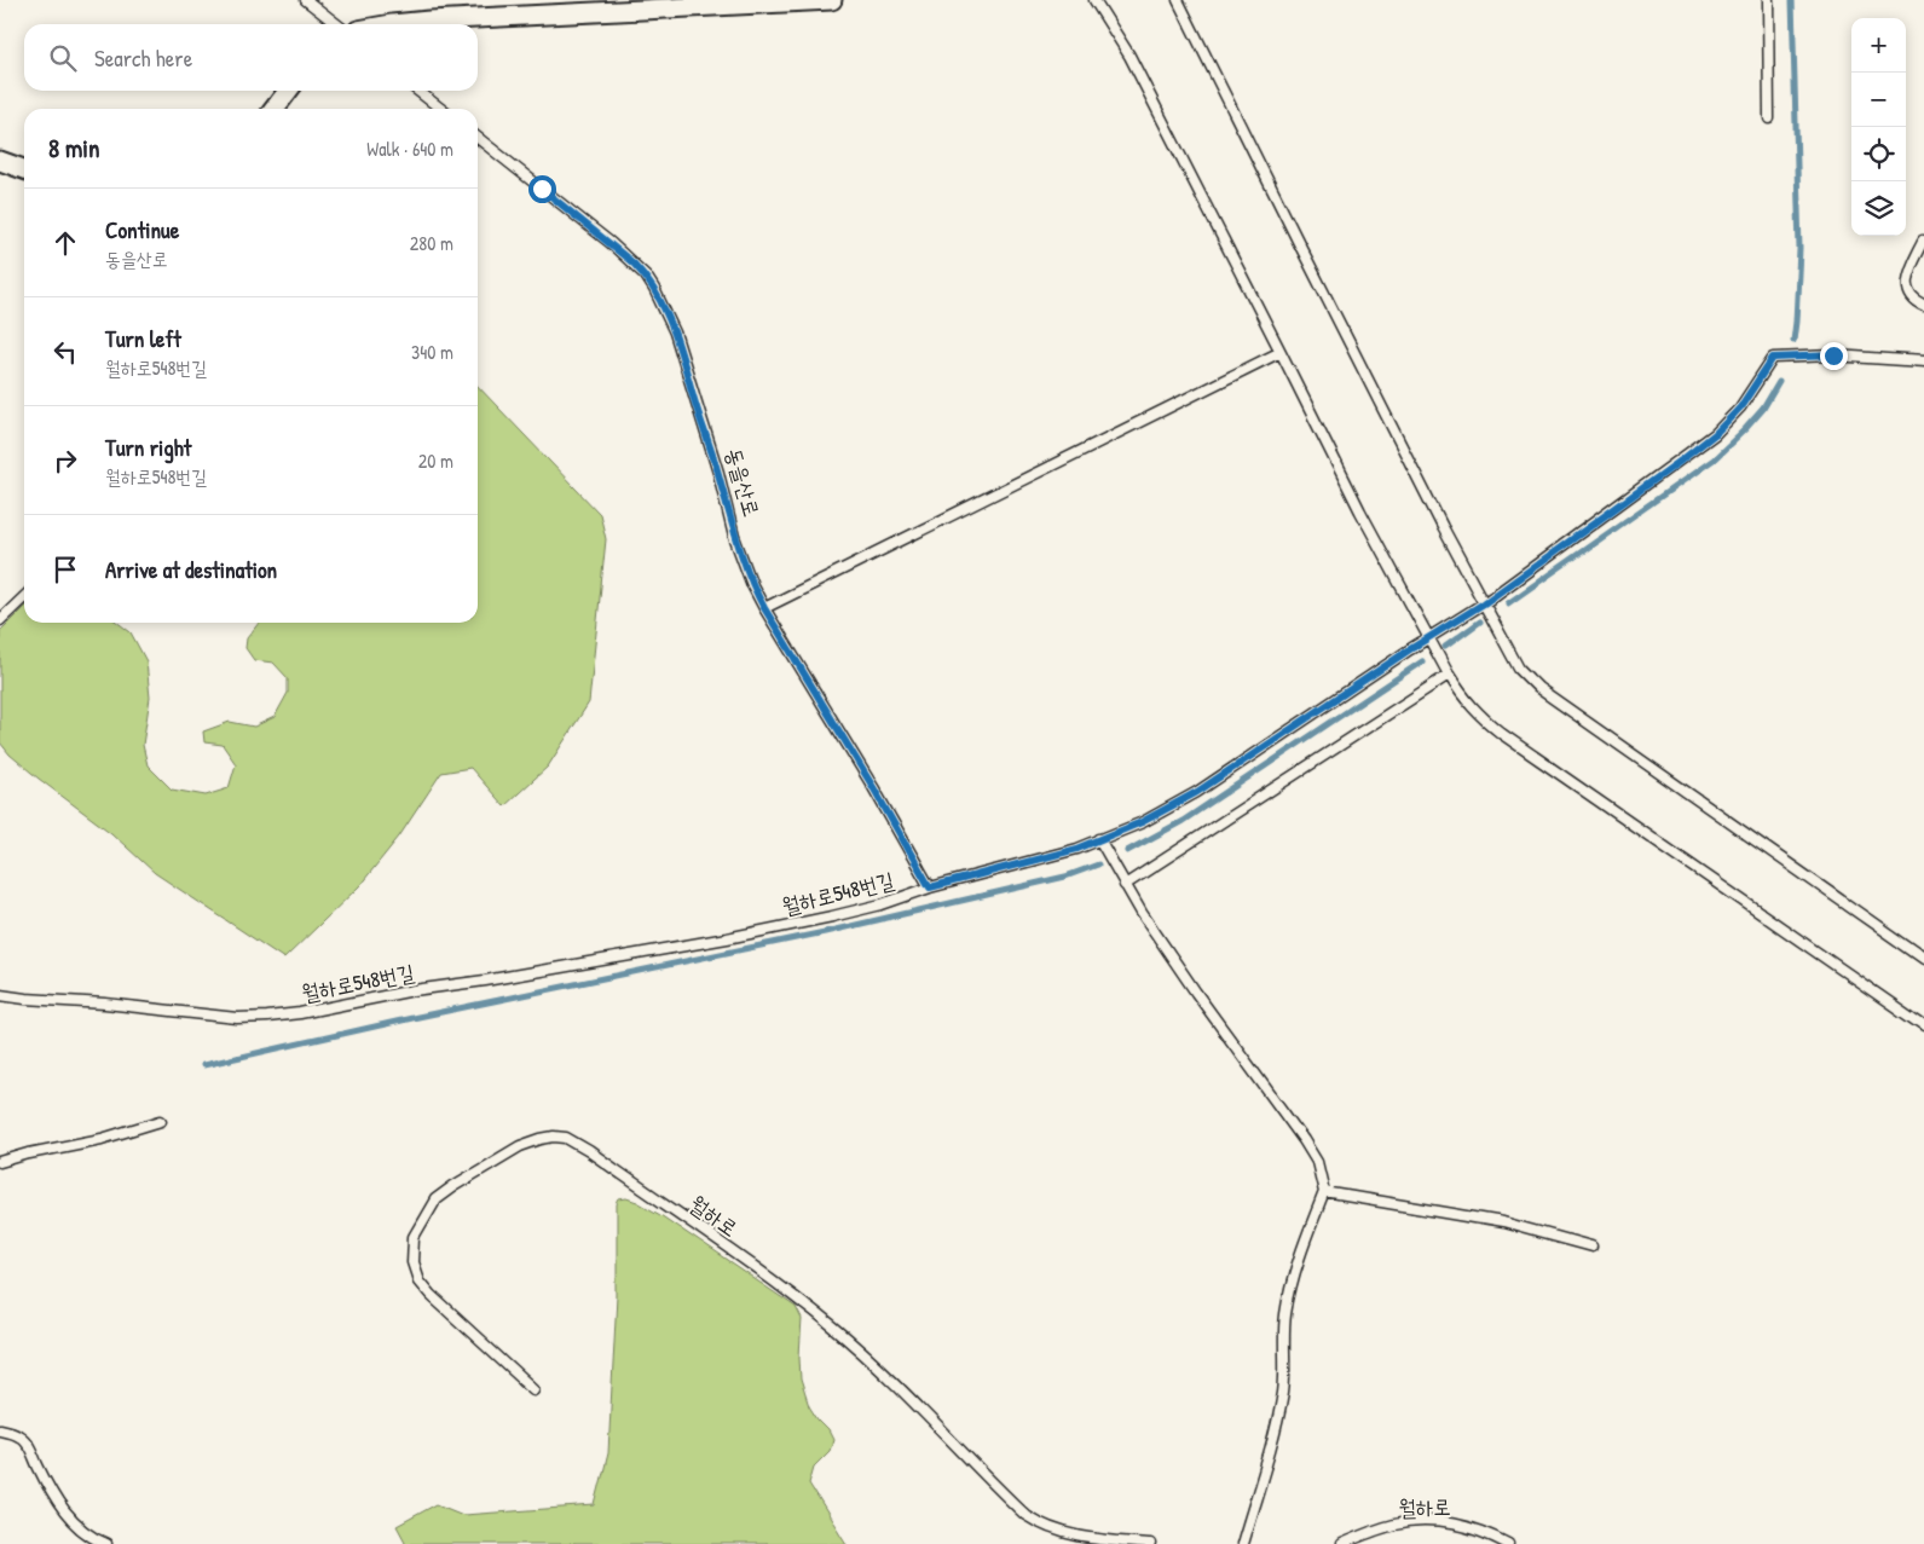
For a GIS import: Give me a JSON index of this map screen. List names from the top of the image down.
{
  "streets": {
    "lane": ["동을산로", "월하로548번길", "월하로"]
  },
  "crossings": [
    ["동을산로", "월하로548번길"]
  ],
  "page": {
    "map_buttons": ["+", "−"],
    "search": "Search here",
    "heading": ["8 min", "Walk · 640 m"],
    "list": [
      ["Continue", "동을산로", "280 m"],
      ["Turn left", "월하로548번길", "340 m"],
      ["Turn right", "월하로548번길", "20 m"],
      "Arrive at destination"
    ]
  }
}
